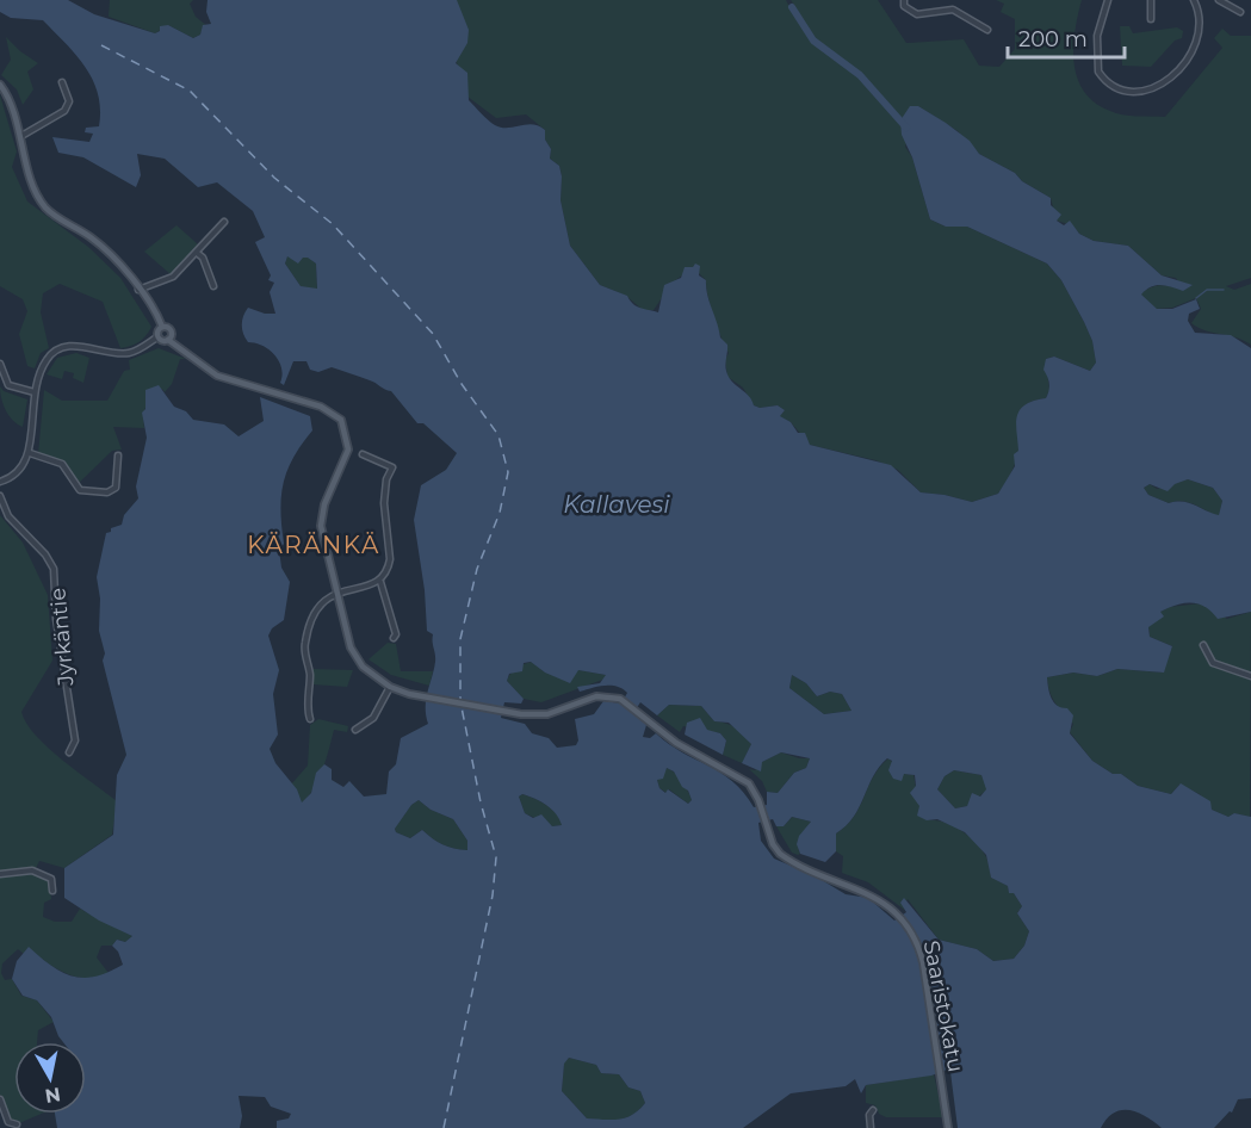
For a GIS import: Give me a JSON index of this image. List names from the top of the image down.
{
  "streets": {
    "main road": ["Saaristokatu"],
    "street": ["Jyrkäntie"]
  },
  "districts": ["KÄRÄNKÄ"],
  "water": ["Kallavesi"],
  "scale_bar": "200 m",
  "north": "bottom"
}
